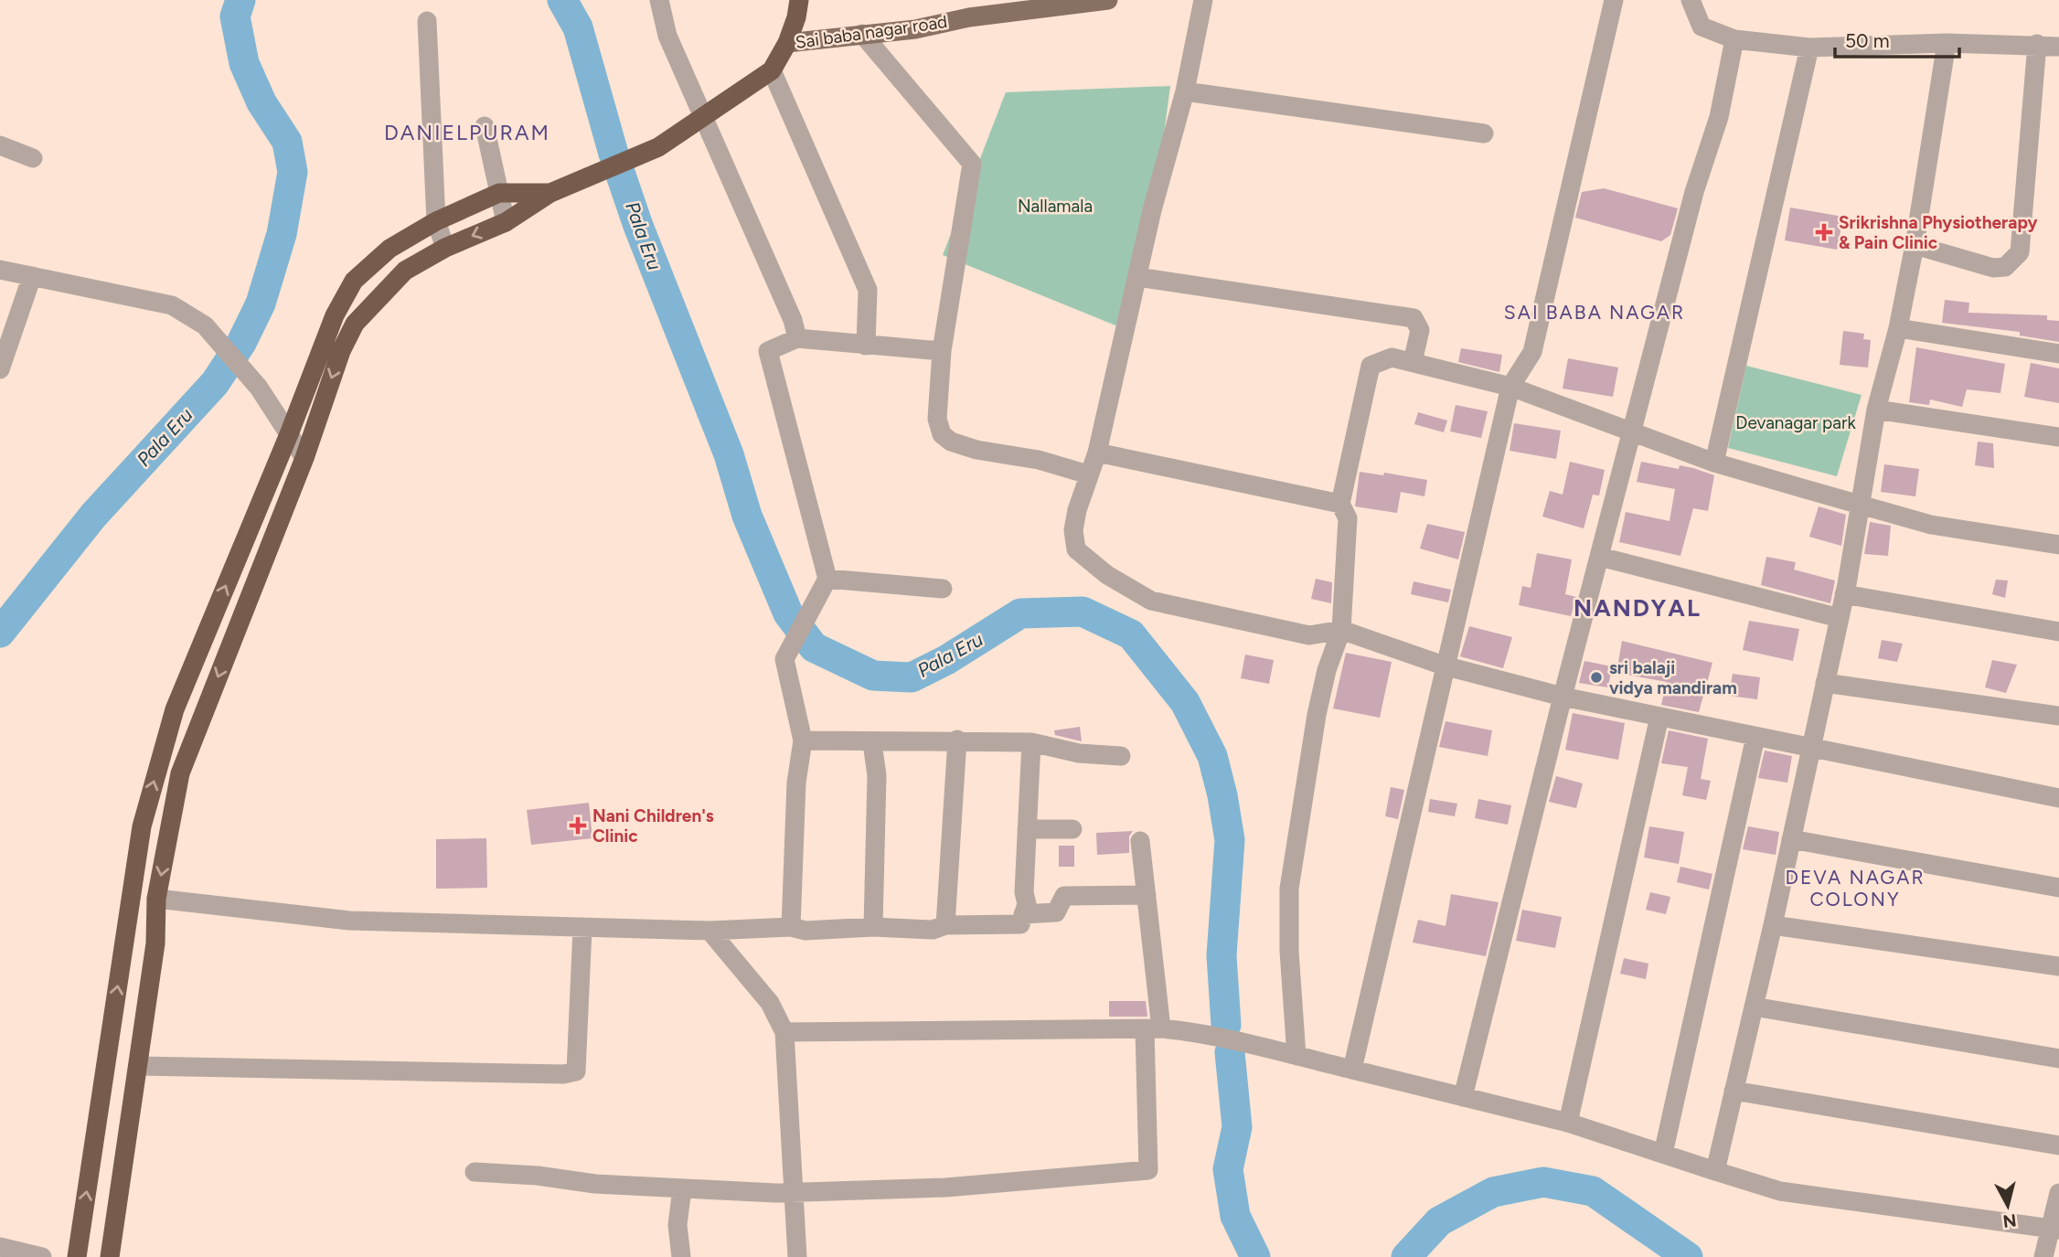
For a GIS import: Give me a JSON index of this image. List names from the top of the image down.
{
  "streets": {
    "main road": ["Sai baba nagar road"]
  },
  "districts": [
    "DANIELPURAM",
    "SAI BABA NAGAR",
    "NANDYAL",
    "DEVA NAGAR COLONY"
  ],
  "water": ["Pala Eru"],
  "parks": ["Nallamala", "Devanagar park"],
  "places": {
    "health": ["Srikrishna Physiotherapy & Pain Clinic", "Nani Children's Clinic"],
    "other": ["sri balaji vidya mandiram"]
  },
  "scale_bar": "50 m",
  "north": "bottom"
}
